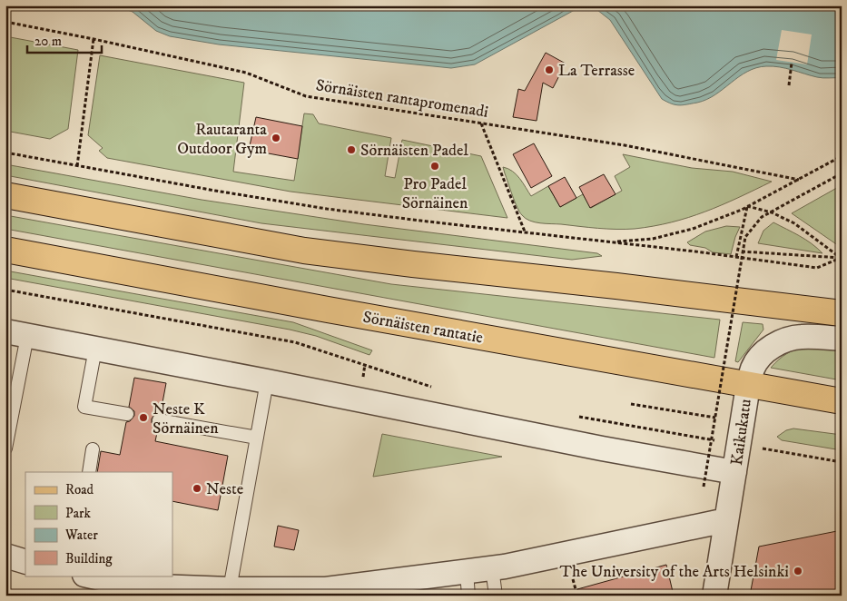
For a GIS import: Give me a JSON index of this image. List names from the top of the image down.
{
  "streets": {
    "main road": ["Sörnäisten rantatie"],
    "street": ["Kaikukatu"],
    "path": ["Sörnäisten rantapromenadi"]
  },
  "crossings": [
    ["Sörnäisten rantatie", "Kaikukatu"]
  ],
  "places": [
    "La Terrasse",
    "Rautaranta Outdoor Gym",
    "Sörnäisten Padel",
    "Pro Padel Sörnäinen",
    "Neste K Sörnäinen",
    "Neste",
    "The University of the Arts Helsinki"
  ],
  "legend": [
    "Road",
    "Park",
    "Water",
    "Building"
  ],
  "scale_bar": "20 m"
}
